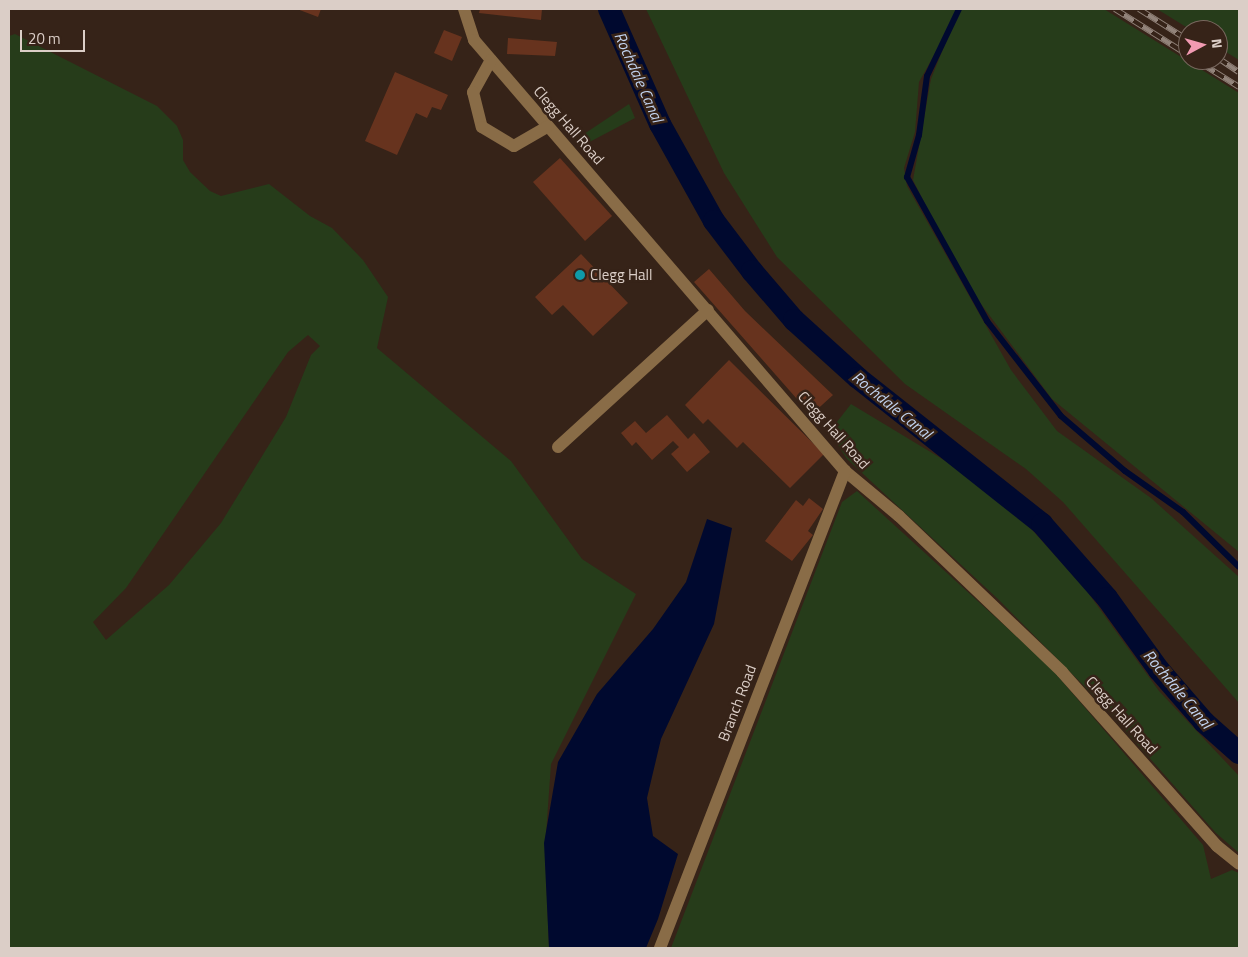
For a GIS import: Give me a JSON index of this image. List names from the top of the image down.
{
  "streets": {
    "street": ["Clegg Hall Road", "Branch Road"]
  },
  "crossings": [
    ["Clegg Hall Road", "Branch Road"]
  ],
  "water": ["Rochdale Canal"],
  "places": ["Clegg Hall"],
  "scale_bar": "20 m",
  "north": "right"
}
